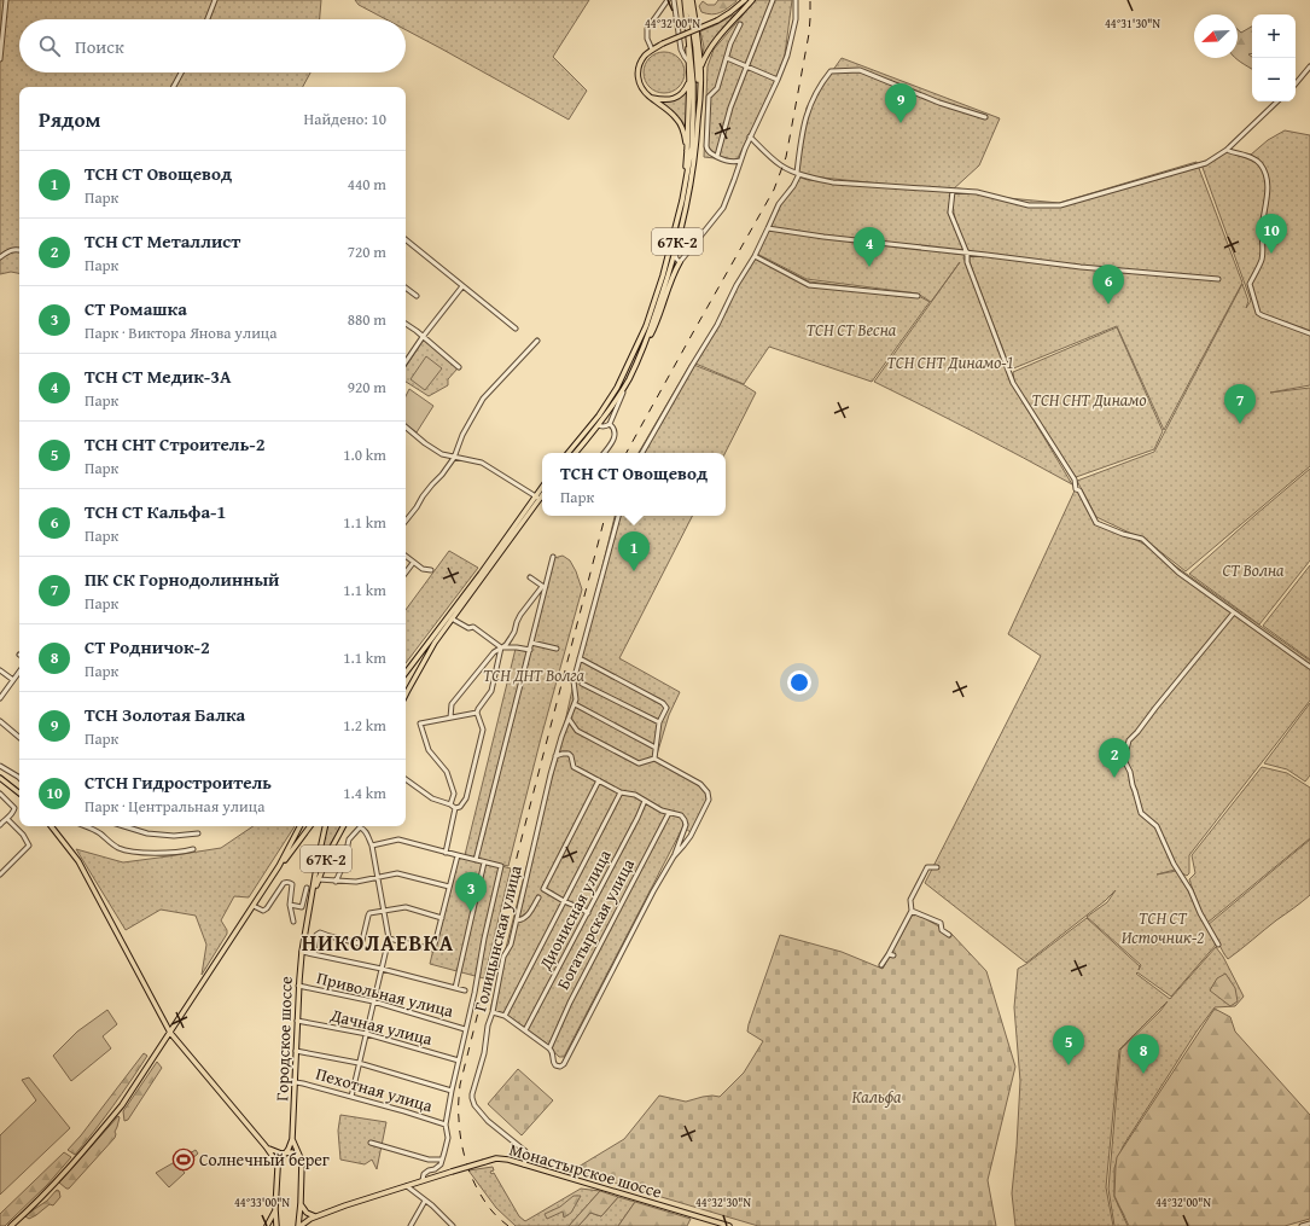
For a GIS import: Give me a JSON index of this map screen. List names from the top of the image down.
{
  "streets": {
    "main road": ["67К-2", "Городское шоссе", "Монастырское шоссе"],
    "street": [
      "Дионисная улица",
      "Богатырская улица",
      "Голицынская улица",
      "Привольная улица",
      "Дачная улица",
      "Пехотная улица"
    ]
  },
  "crossings": [
    ["67К-2", "Городское шоссе"],
    ["Голицынская улица", "Монастырское шоссе"],
    ["Привольная улица", "Городское шоссе"],
    ["Дачная улица", "Городское шоссе"],
    ["Городское шоссе", "Пехотная улица"]
  ],
  "districts": ["НИКОЛАЕВКА"],
  "parks": [
    "ТСН СТ Весна",
    "ТСН СНТ Динамо-1",
    "ТСН СНТ Динамо",
    "СТ Волна",
    "ТСН ДНТ Волга",
    "ТСН СТ Источник-2",
    "Кальфа"
  ],
  "places": {
    "sports": ["Солнечный берег"]
  },
  "north": "bottom left",
  "page": {
    "map_buttons": ["+", "−"],
    "search": "Поиск",
    "pins": [
      "9",
      "10",
      "4",
      "6",
      "7",
      "1",
      "2",
      "3",
      "5",
      "8"
    ],
    "heading": ["Рядом", "Найдено: 10"],
    "list": [
      {
        "mark": "1",
        "name": "ТСН СТ Овощевод",
        "note": "Парк",
        "value": "440 m"
      },
      {
        "mark": "2",
        "name": "ТСН СТ Металлист",
        "note": "Парк",
        "value": "720 m"
      },
      {
        "mark": "3",
        "name": "СТ Ромашка",
        "note": "Парк · Виктора Янова улица",
        "value": "880 m"
      },
      {
        "mark": "4",
        "name": "ТСН СТ Медик-3А",
        "note": "Парк",
        "value": "920 m"
      },
      {
        "mark": "5",
        "name": "ТСН СНТ Строитель-2",
        "note": "Парк",
        "value": "1.0 km"
      },
      {
        "mark": "6",
        "name": "ТСН СТ Кальфа-1",
        "note": "Парк",
        "value": "1.1 km"
      },
      {
        "mark": "7",
        "name": "ПК СК Горнодолинный",
        "note": "Парк",
        "value": "1.1 km"
      },
      {
        "mark": "8",
        "name": "СТ Родничок-2",
        "note": "Парк",
        "value": "1.1 km"
      },
      {
        "mark": "9",
        "name": "ТСН Золотая Балка",
        "note": "Парк",
        "value": "1.2 km"
      },
      {
        "mark": "10",
        "name": "СТСН Гидростроитель",
        "note": "Парк · Центральная улица",
        "value": "1.4 km"
      }
    ],
    "popup": ["ТСН СТ Овощевод", "Парк"]
  },
  "coordinates": [
    "44°32'00\"N",
    "44°31'30\"N",
    "44°33'00\"N",
    "44°32'30\"N"
  ]
}
